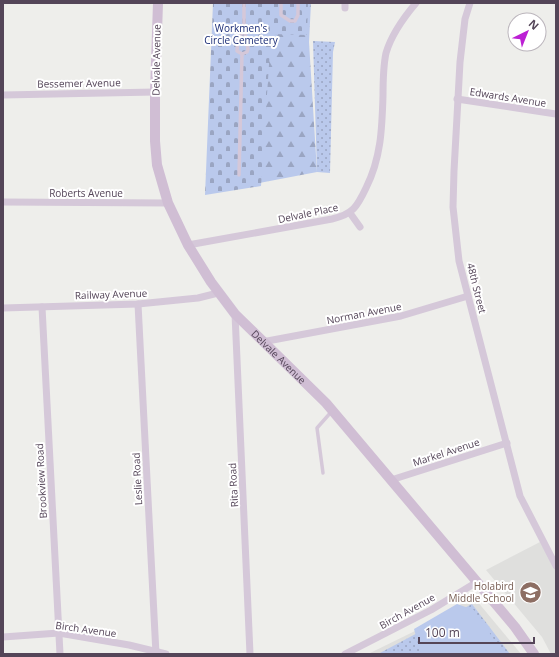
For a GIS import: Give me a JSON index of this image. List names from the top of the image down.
{
  "streets": {
    "street": [
      "Delvale Avenue",
      "Bessemer Avenue",
      "Edwards Avenue",
      "Roberts Avenue",
      "Delvale Place",
      "48th Street",
      "Railway Avenue",
      "Norman Avenue",
      "Markel Avenue",
      "Leslie Road",
      "Brookview Road",
      "Rita Road",
      "Birch Avenue"
    ]
  },
  "crossings": [
    ["Delvale Avenue", "Bessemer Avenue"],
    ["Delvale Avenue", "Roberts Avenue"],
    ["Delvale Avenue", "Delvale Place"],
    ["Delvale Avenue", "Railway Avenue"],
    ["Delvale Avenue", "Norman Avenue"],
    ["Delvale Avenue", "Markel Avenue"],
    ["Delvale Avenue", "Rita Road"],
    ["Delvale Avenue", "Birch Avenue"],
    ["Edwards Avenue", "48th Street"],
    ["48th Street", "Norman Avenue"],
    ["48th Street", "Markel Avenue"],
    ["Railway Avenue", "Leslie Road"],
    ["Railway Avenue", "Brookview Road"],
    ["Leslie Road", "Birch Avenue"],
    ["Brookview Road", "Birch Avenue"]
  ],
  "parks": ["Workmen's Circle Cemetery"],
  "places": {
    "school or university": ["Holabird Middle School"]
  },
  "scale_bar": "100 m",
  "north": "top right"
}
